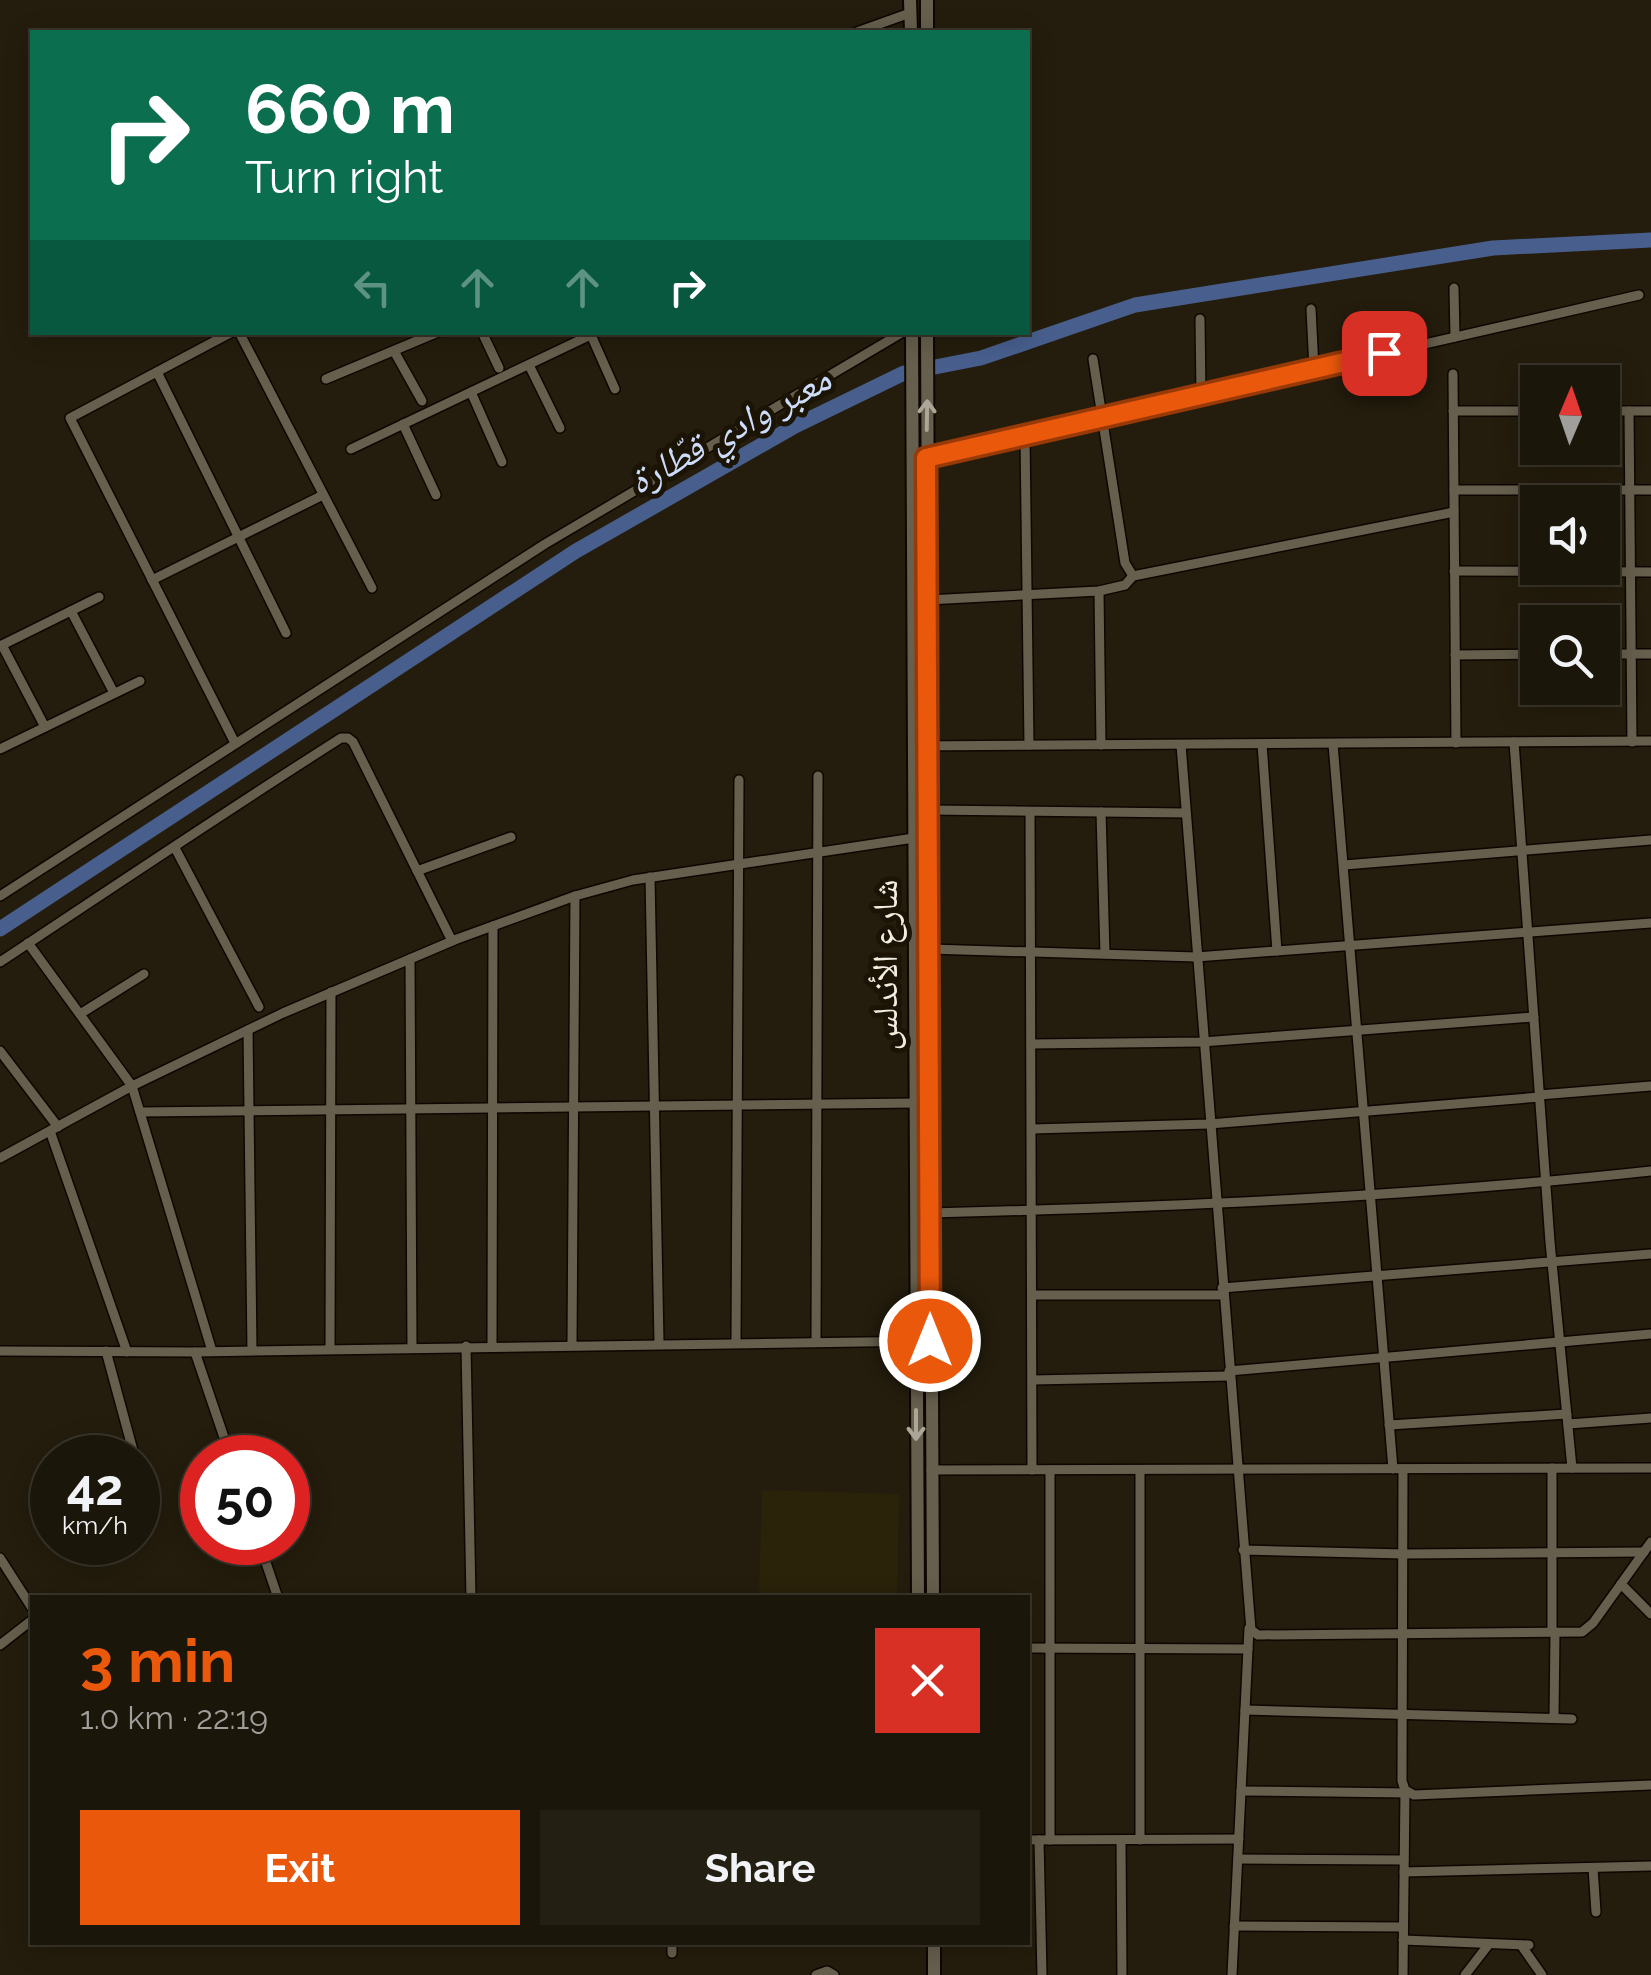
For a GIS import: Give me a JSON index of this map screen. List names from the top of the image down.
{
  "streets": {
    "main road": ["شارع الأندلس"]
  },
  "water": ["معبر وادي قطّارة"],
  "north": "top",
  "page": {
    "turn": ["660 m", "Turn right"],
    "speed": "42 km/h",
    "limit": "50",
    "heading": ["3 min", "1.0 km · 22:19"],
    "buttons": ["Exit", "Share"]
  }
}
